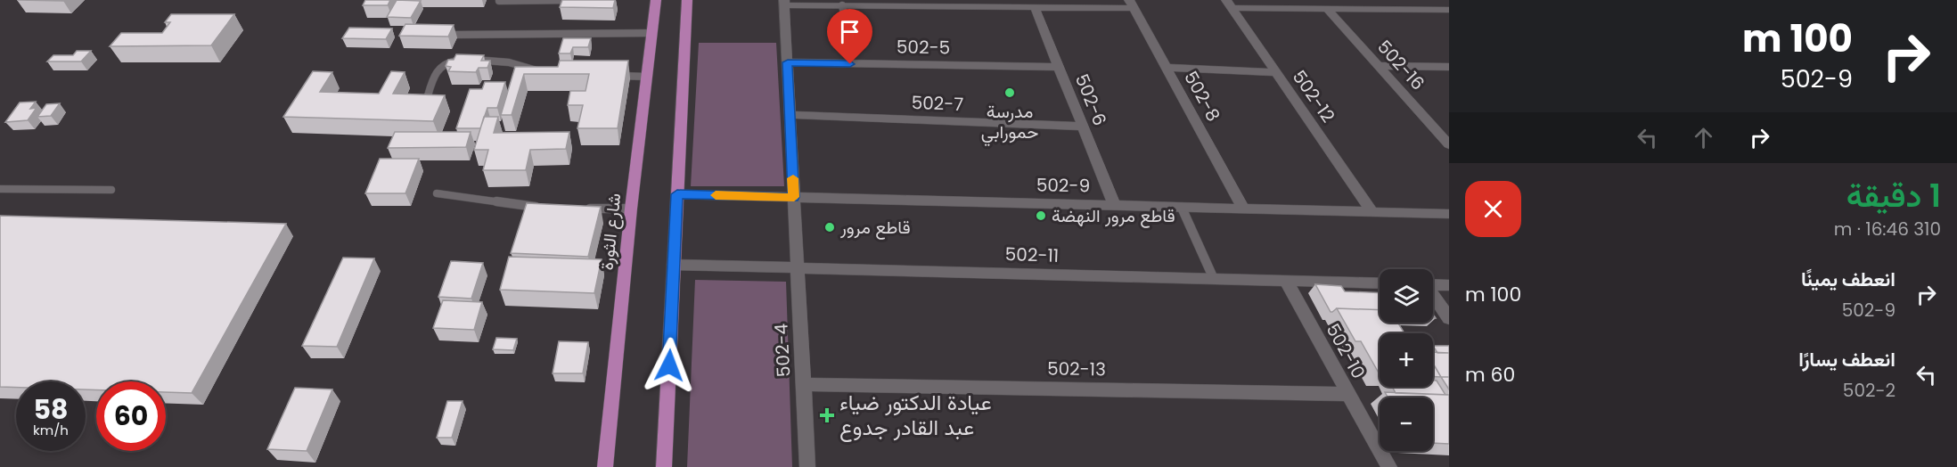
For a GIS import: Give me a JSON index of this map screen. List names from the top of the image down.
{
  "streets": {
    "main road": ["شارع الثورة"],
    "street": [
      "502-5",
      "502-16",
      "502-8",
      "502-12",
      "502-6",
      "502-7",
      "502-9",
      "502-11",
      "502-4",
      "502-10",
      "502-13"
    ]
  },
  "crossings": [
    ["502-5", "502-6"],
    ["502-5", "502-4"],
    ["502-8", "502-9"],
    ["502-12", "502-9"],
    ["502-6", "502-7"],
    ["502-6", "502-9"],
    ["502-7", "502-4"],
    ["502-9", "502-4"],
    ["502-11", "502-4"],
    ["502-11", "502-10"],
    ["502-4", "502-13"],
    ["502-10", "502-13"]
  ],
  "places": {
    "other": ["مدرسة حمورابي", "قاطع مرور النهضة", "قاطع مرور"],
    "health": ["عيادة الدكتور ضياء عبد القادر جدوع"]
  },
  "page": {
    "turn": ["100 m", "502-9"],
    "heading": ["1 دقيقة", "310 m · 16:46"],
    "list": [
      {
        "name": "انعطف يمينًا",
        "note": "502-9",
        "value": "100 m"
      },
      {
        "name": "انعطف يسارًا",
        "note": "502-2",
        "value": "60 m"
      }
    ],
    "map_buttons": ["+", "−"],
    "speed": "58 km/h",
    "limit": "60"
  }
}
